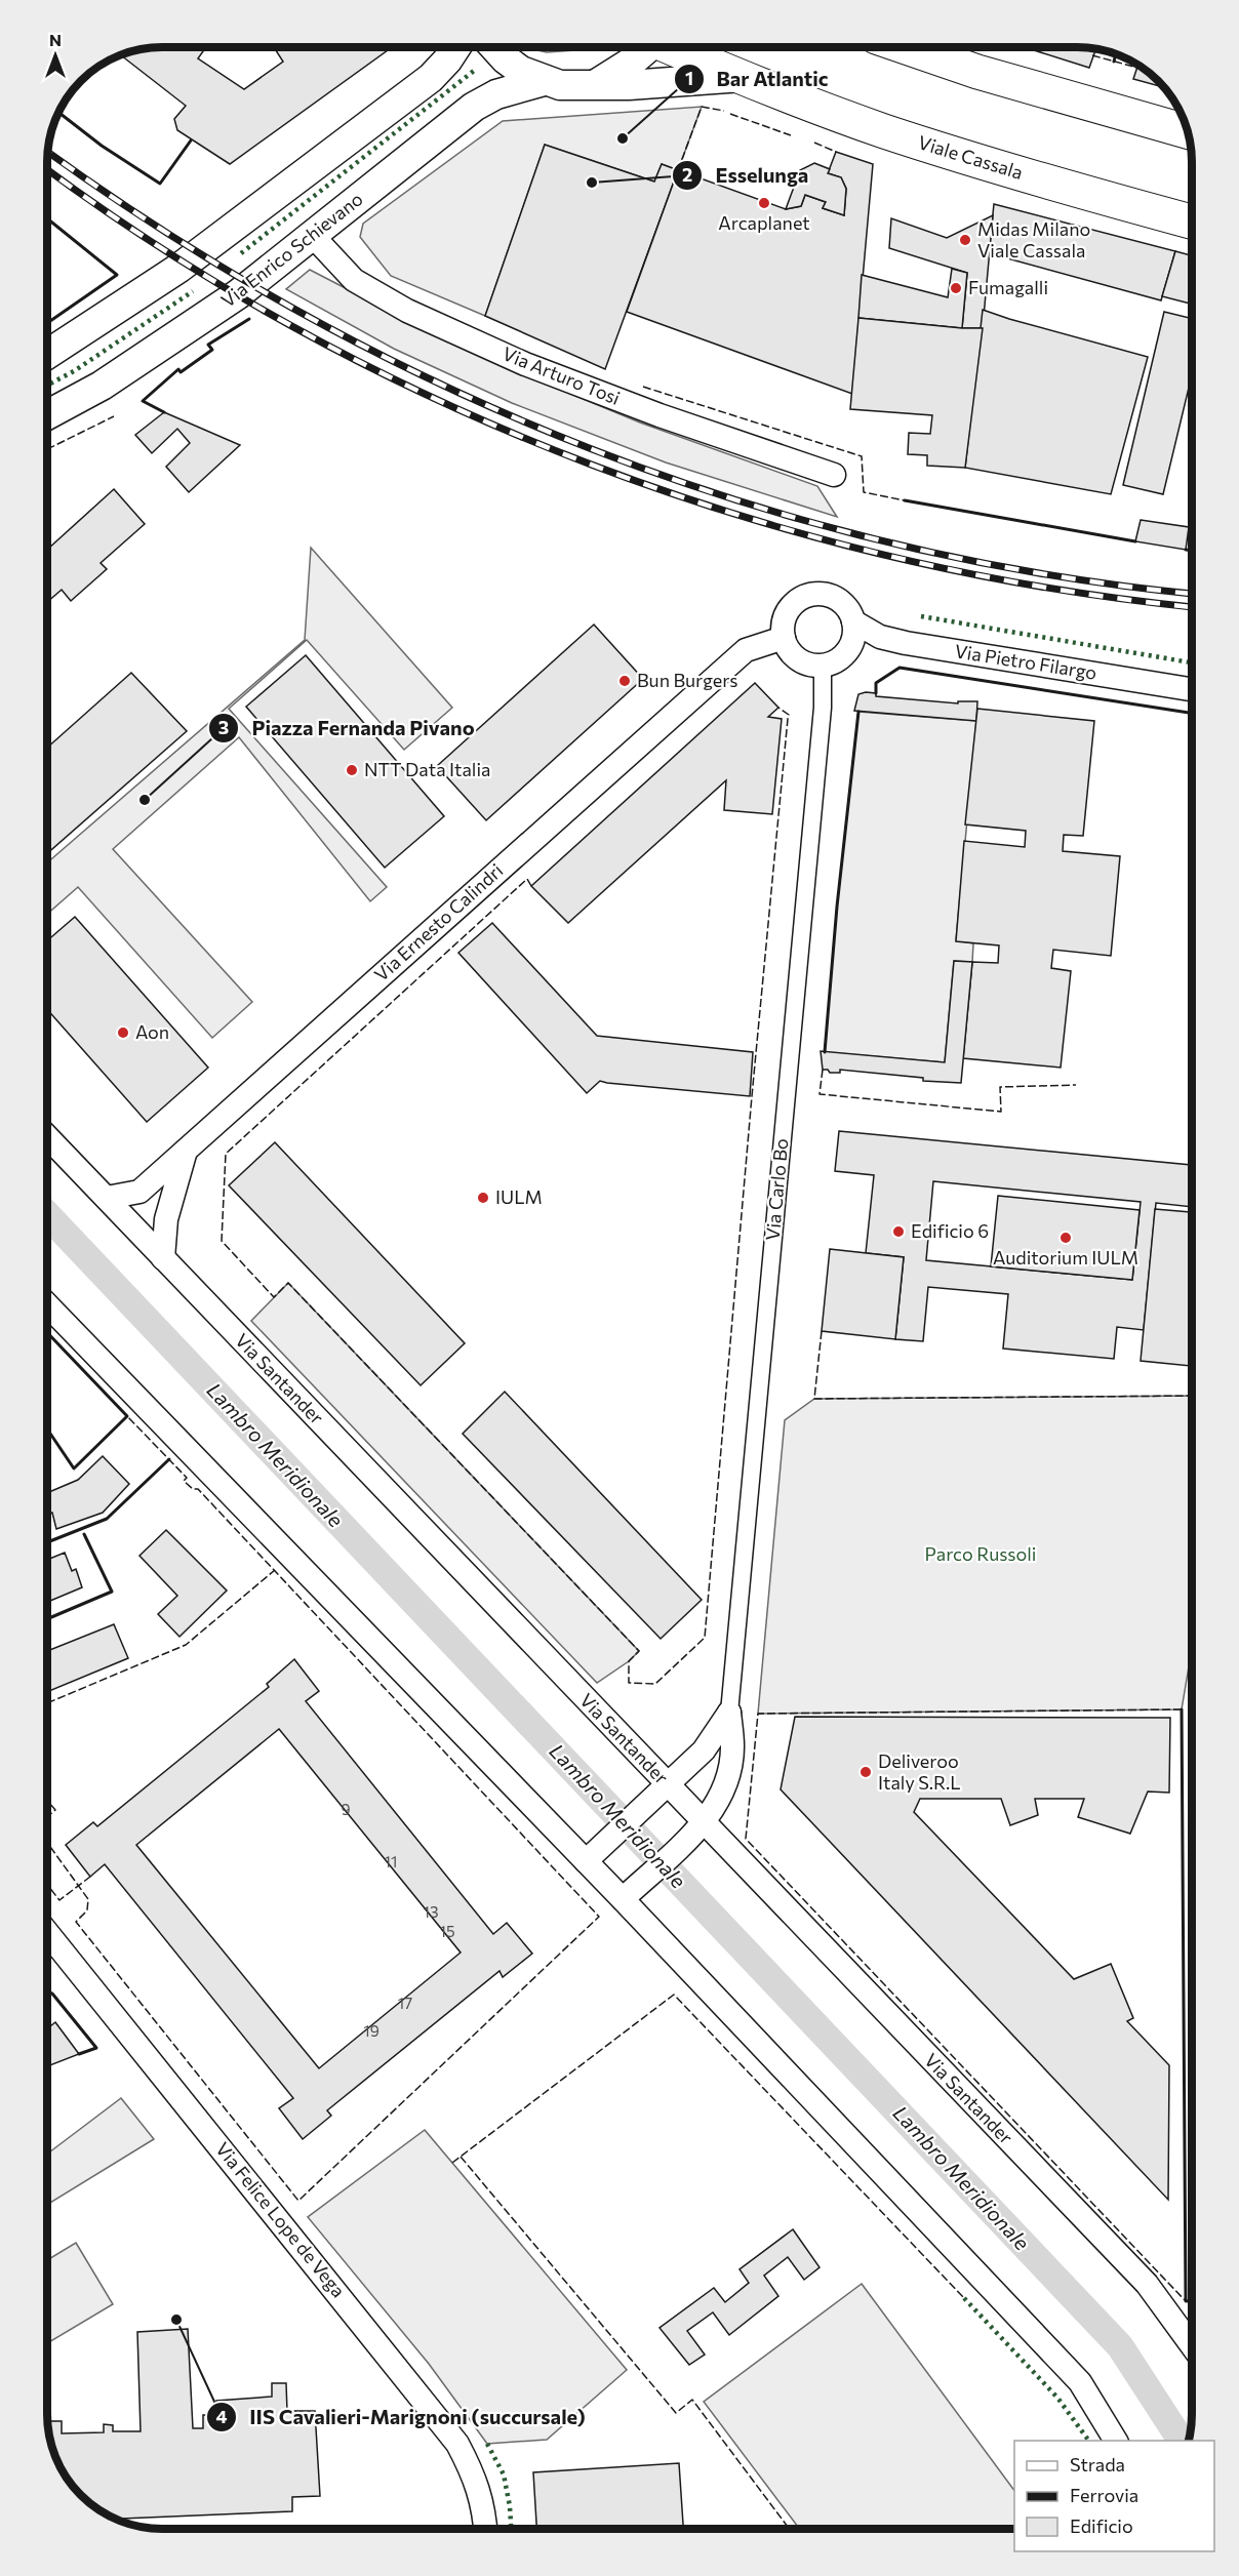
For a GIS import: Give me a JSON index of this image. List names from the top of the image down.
{
  "streets": {
    "main road": ["Viale Cassala"],
    "street": [
      "Via Enrico Schievano",
      "Via Arturo Tosi",
      "Via Pietro Filargo",
      "Via Ernesto Calindri",
      "Via Carlo Bo",
      "Via Santander",
      "Via Felice Lope de Vega"
    ]
  },
  "crossings": [
    ["Viale Cassala", "Via Enrico Schievano"],
    ["Via Enrico Schievano", "Via Arturo Tosi"],
    ["Via Pietro Filargo", "Via Ernesto Calindri"],
    ["Via Pietro Filargo", "Via Carlo Bo"],
    ["Via Ernesto Calindri", "Via Carlo Bo"],
    ["Via Ernesto Calindri", "Via Santander"],
    ["Via Carlo Bo", "Via Santander"]
  ],
  "water": ["Lambro Meridionale"],
  "parks": ["Parco Russoli"],
  "places": [
    "Bar Atlantic",
    "Esselunga",
    "Arcaplanet",
    "Midas Milano Viale Cassala",
    "Fumagalli",
    "Bun Burgers",
    "NTT Data Italia",
    "Piazza Fernanda Pivano",
    "Aon",
    "IULM",
    "Edificio 6",
    "Auditorium IULM",
    "Deliveroo Italy S.R.L",
    "IIS Cavalieri-Marignoni (succursale)"
  ],
  "house_numbers": [
    "9",
    "11",
    "13",
    "15",
    "17",
    "19"
  ],
  "legend": ["Strada", "Ferrovia", "Edificio"],
  "north": "top"
}
